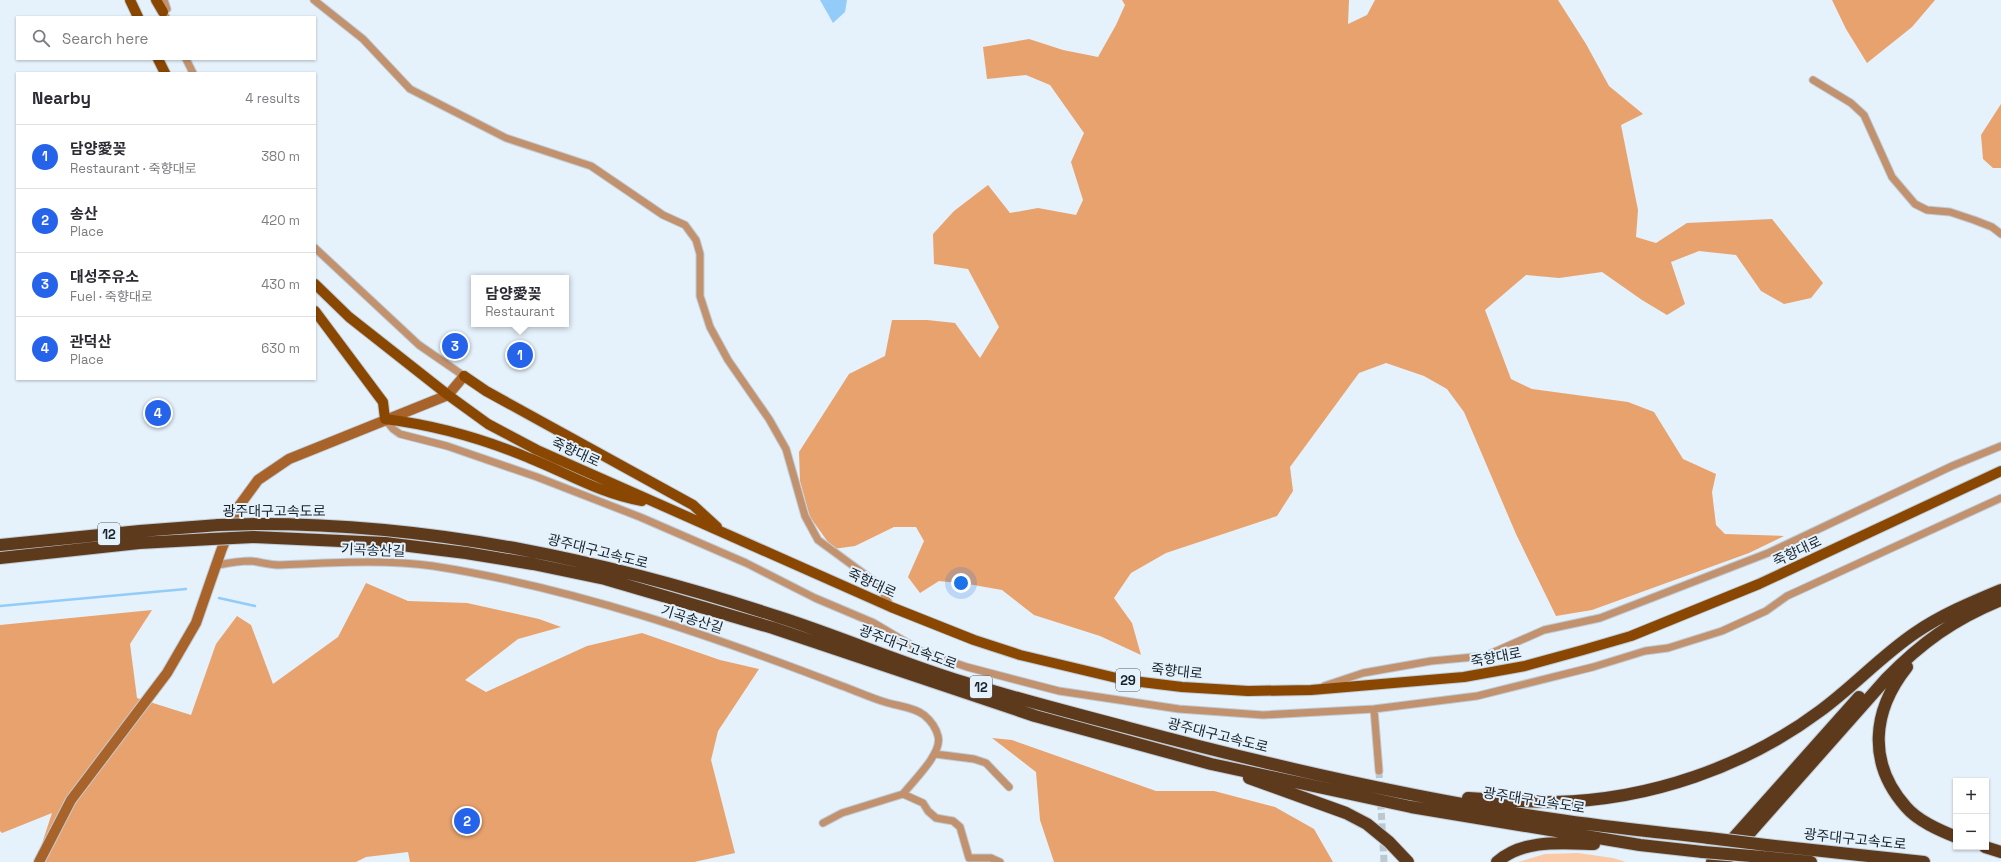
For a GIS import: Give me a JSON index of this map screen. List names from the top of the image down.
{
  "streets": {
    "highway": ["광주대구고속도로", "12"],
    "main road": ["죽향대로", "29"],
    "street": ["기곡송산길"]
  },
  "page": {
    "search": "Search here",
    "heading": ["Nearby", "4 results"],
    "list": [
      {
        "mark": "1",
        "name": "담양愛꽂",
        "note": "Restaurant · 죽향대로",
        "value": "380 m"
      },
      {
        "mark": "2",
        "name": "송산",
        "note": "Place",
        "value": "420 m"
      },
      {
        "mark": "3",
        "name": "대성주유소",
        "note": "Fuel · 죽향대로",
        "value": "430 m"
      },
      {
        "mark": "4",
        "name": "관덕산",
        "note": "Place",
        "value": "630 m"
      }
    ],
    "popup": ["담양愛꽂", "Restaurant"],
    "pins": [
      "3",
      "1",
      "4",
      "2"
    ],
    "map_buttons": ["+", "−"]
  }
}
